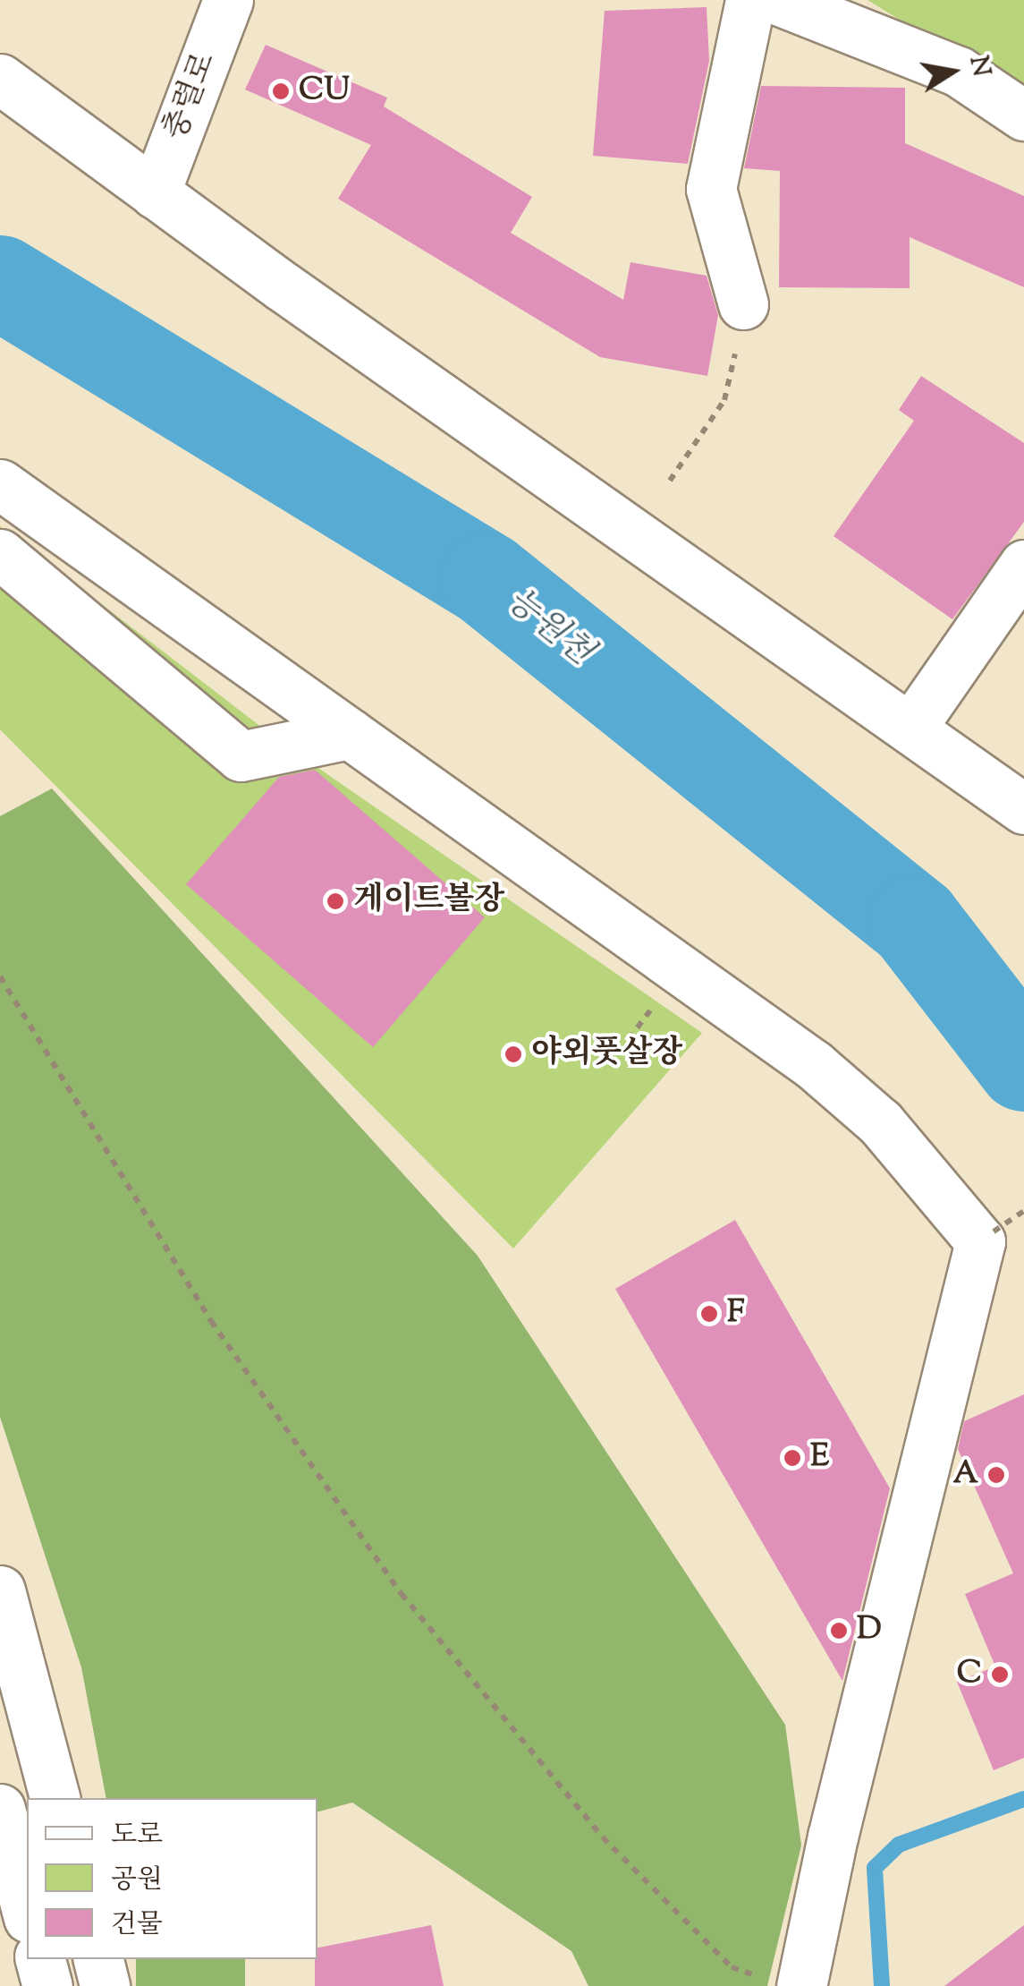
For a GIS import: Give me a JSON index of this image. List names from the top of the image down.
{
  "streets": {
    "main road": ["충렬로"]
  },
  "water": ["능원천"],
  "places": [
    "CU",
    "게이트볼장",
    "야외풋살장",
    "F",
    "E",
    "A",
    "D",
    "C"
  ],
  "legend": ["도로", "공원", "건물"],
  "north": "right"
}
